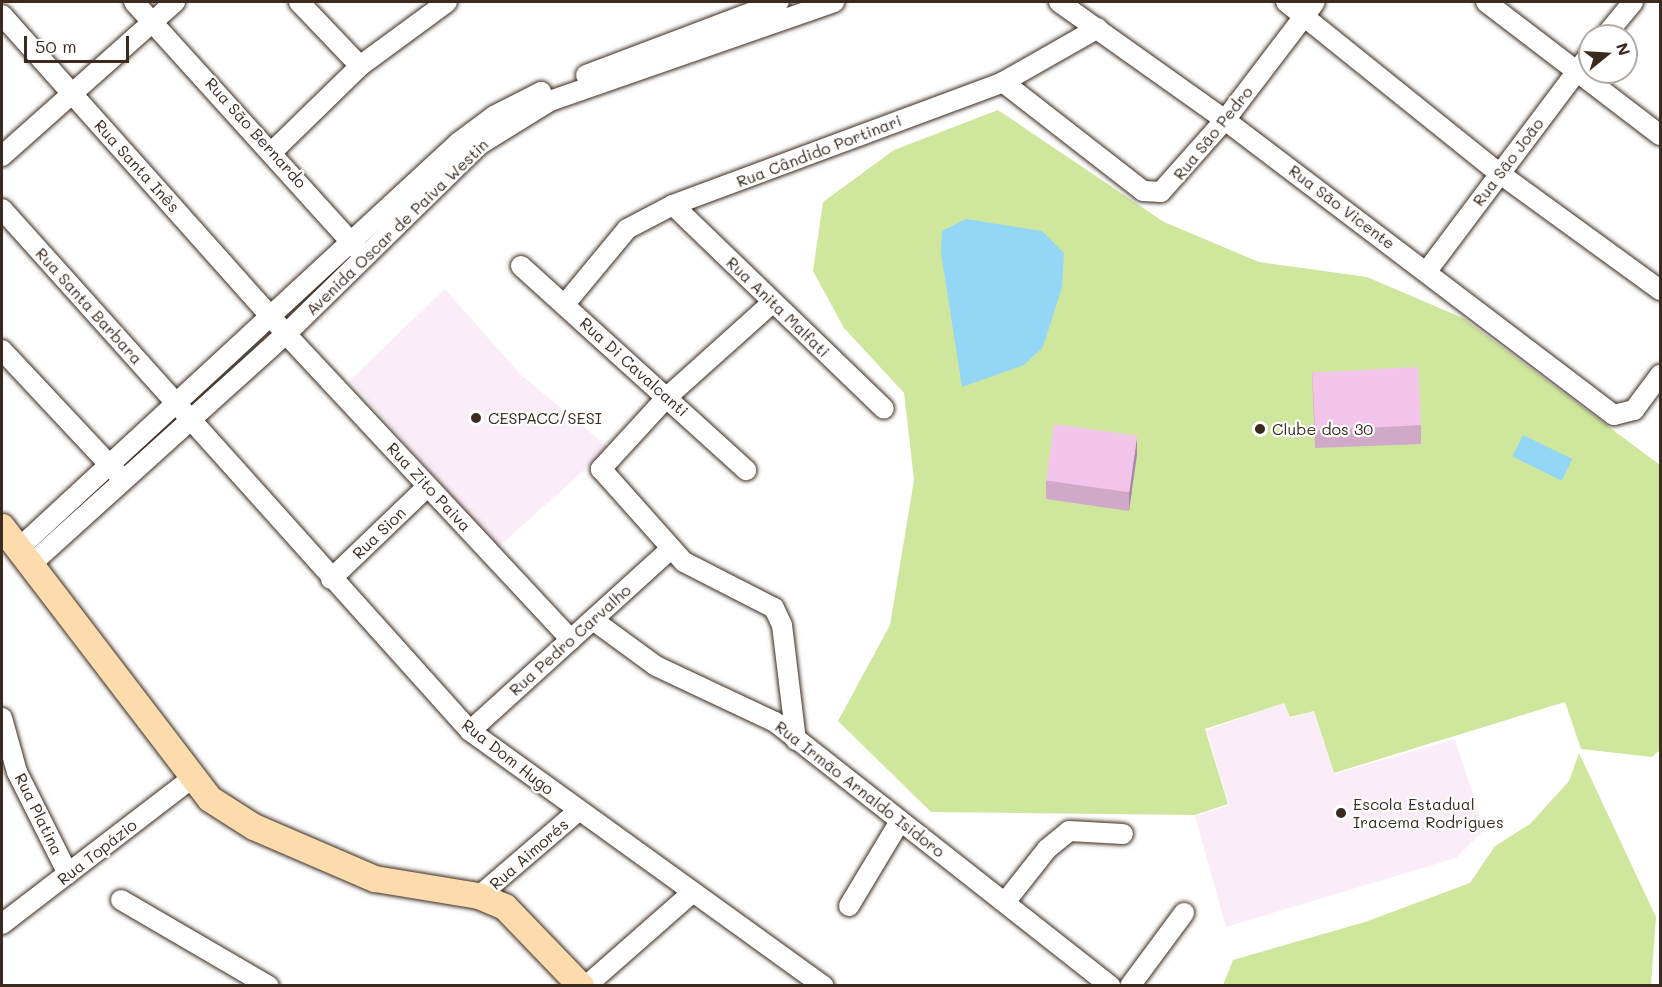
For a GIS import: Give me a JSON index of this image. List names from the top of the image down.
{
  "streets": {
    "street": [
      "Rua São Bernardo",
      "Rua São Pedro",
      "Rua Cândido Portinari",
      "Rua São João",
      "Rua Santa Inês",
      "Rua São Vicente",
      "Avenida Oscar de Paiva Westin",
      "Rua Santa Barbara",
      "Rua Anita Malfati",
      "Rua Di Cavalcanti",
      "Rua Zito Paiva",
      "Rua Sion",
      "Rua Pedro Carvalho",
      "Rua Dom Hugo",
      "Rua Irmão Arnaldo Isidoro",
      "Rua Platina",
      "Rua Topázio",
      "Rua Aimorés"
    ]
  },
  "crossings": [
    ["Rua São Bernardo", "Avenida Oscar de Paiva Westin"],
    ["Rua São Pedro", "Rua Cândido Portinari"],
    ["Rua São Pedro", "Rua São Vicente"],
    ["Rua Cândido Portinari", "Rua São Vicente"],
    ["Rua Cândido Portinari", "Rua Anita Malfati"],
    ["Rua Cândido Portinari", "Rua Di Cavalcanti"],
    ["Rua São João", "Rua São Vicente"],
    ["Rua Santa Inês", "Avenida Oscar de Paiva Westin"],
    ["Rua Santa Inês", "Rua Zito Paiva"],
    ["Avenida Oscar de Paiva Westin", "Rua Santa Barbara"],
    ["Avenida Oscar de Paiva Westin", "Rua Zito Paiva"],
    ["Avenida Oscar de Paiva Westin", "Rua Dom Hugo"],
    ["Rua Santa Barbara", "Rua Dom Hugo"],
    ["Rua Zito Paiva", "Rua Sion"],
    ["Rua Zito Paiva", "Rua Pedro Carvalho"],
    ["Rua Sion", "Rua Dom Hugo"],
    ["Rua Pedro Carvalho", "Rua Dom Hugo"],
    ["Rua Pedro Carvalho", "Rua Irmão Arnaldo Isidoro"],
    ["Rua Dom Hugo", "Rua Aimorés"],
    ["Rua Platina", "Rua Topázio"]
  ],
  "places": ["CESPACC/SESI", "Clube dos 30", "Escola Estadual Iracema Rodrigues"],
  "scale_bar": "50 m",
  "north": "right"
}
